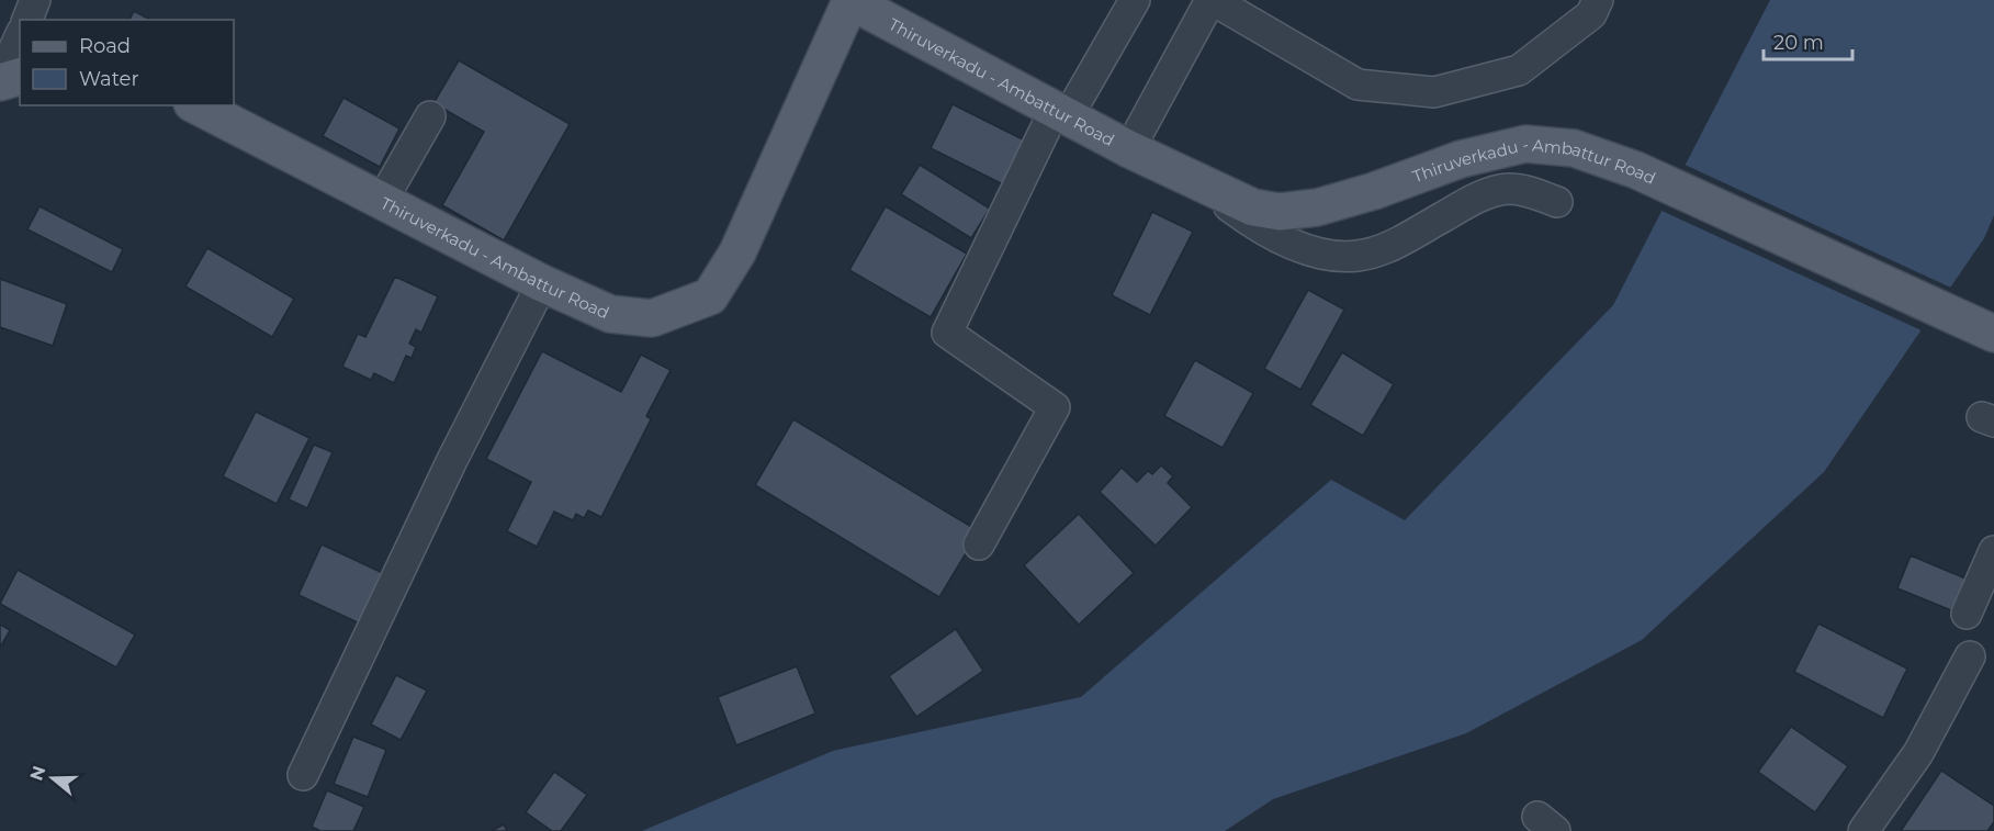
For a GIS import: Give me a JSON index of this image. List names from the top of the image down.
{
  "streets": {
    "main road": ["Thiruverkadu - Ambattur Road"]
  },
  "legend": ["Road", "Water"],
  "scale_bar": "20 m",
  "north": "left"
}
